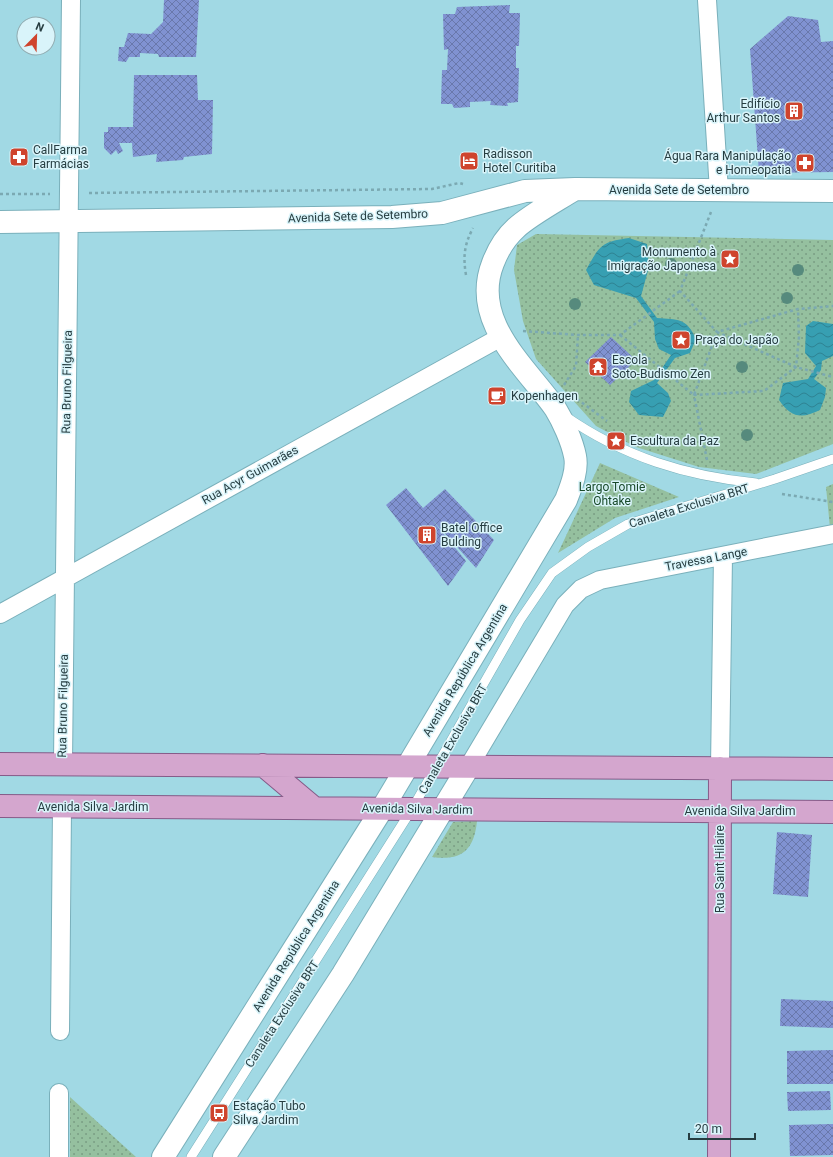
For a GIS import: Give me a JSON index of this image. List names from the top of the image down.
{
  "streets": {
    "main road": ["Avenida Silva Jardim", "Rua Saint Hilaire"],
    "street": [
      "Avenida Sete de Setembro",
      "Rua Bruno Filgueira",
      "Rua Acyr Guimarães",
      "Travessa Lange",
      "Avenida República Argentina"
    ],
    "lane": ["Canaleta Exclusiva BRT"]
  },
  "crossings": [
    ["Avenida Sete de Setembro", "Rua Bruno Filgueira"],
    ["Avenida Sete de Setembro", "Avenida República Argentina"],
    ["Rua Bruno Filgueira", "Rua Acyr Guimarães"],
    ["Rua Acyr Guimarães", "Avenida República Argentina"],
    ["Canaleta Exclusiva BRT", "Avenida República Argentina"],
    ["Canaleta Exclusiva BRT", "Avenida Silva Jardim"],
    ["Travessa Lange", "Rua Saint Hilaire"],
    ["Avenida República Argentina", "Avenida Silva Jardim"],
    ["Avenida Silva Jardim", "Rua Saint Hilaire"]
  ],
  "parks": ["Largo Tomie Ohtake"],
  "places": {
    "building": ["Edifício Arthur Santos", "Batel Office Bulding"],
    "pharmacy": ["CallFarma Farmácias", "Água Rara Manipulação e Homeopatia"],
    "hotel": ["Radisson Hotel Curitiba"],
    "place": ["Monumento à Imigração Japonesa", "Praça do Japão", "Escultura da Paz"],
    "temple": ["Escola Soto-Budismo Zen"],
    "cafe": ["Kopenhagen"],
    "bus stop": ["Estação Tubo Silva Jardim"]
  },
  "scale_bar": "20 m",
  "north": "top right"
}
